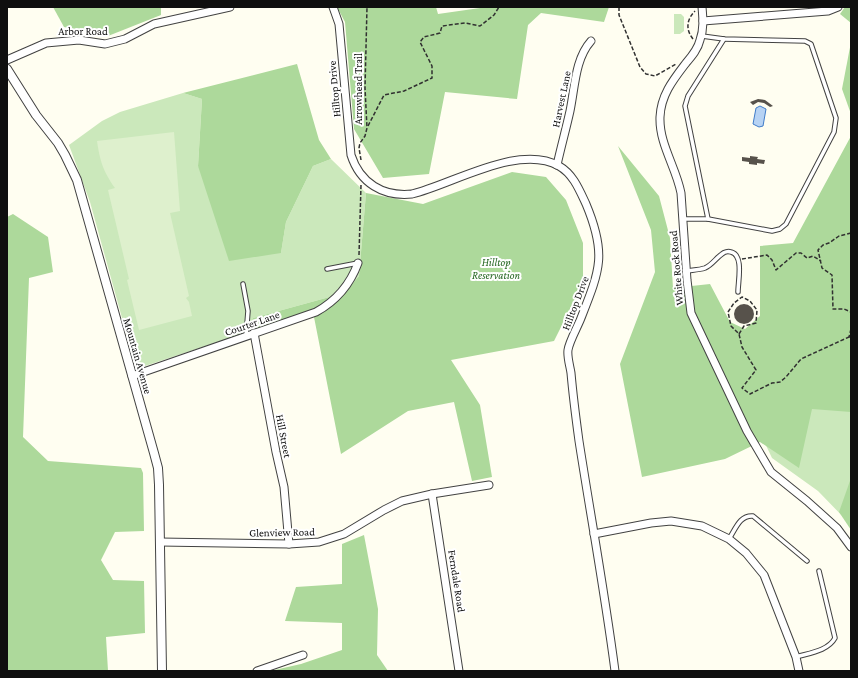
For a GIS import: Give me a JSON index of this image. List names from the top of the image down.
{
  "streets": {
    "street": [
      "Arbor Road",
      "Hilltop Drive",
      "Harvest Lane",
      "White Rock Road",
      "Courter Lane",
      "Mountain Avenue",
      "Hill Street",
      "Glenview Road",
      "Ferndale Road"
    ],
    "path": ["Arrowhead Trail"]
  },
  "crossings": [
    ["Hilltop Drive", "Harvest Lane"],
    ["Courter Lane", "Mountain Avenue"],
    ["Courter Lane", "Hill Street"],
    ["Mountain Avenue", "Glenview Road"],
    ["Hill Street", "Glenview Road"],
    ["Glenview Road", "Ferndale Road"]
  ],
  "parks": ["Hilltop Reservation"]
}
